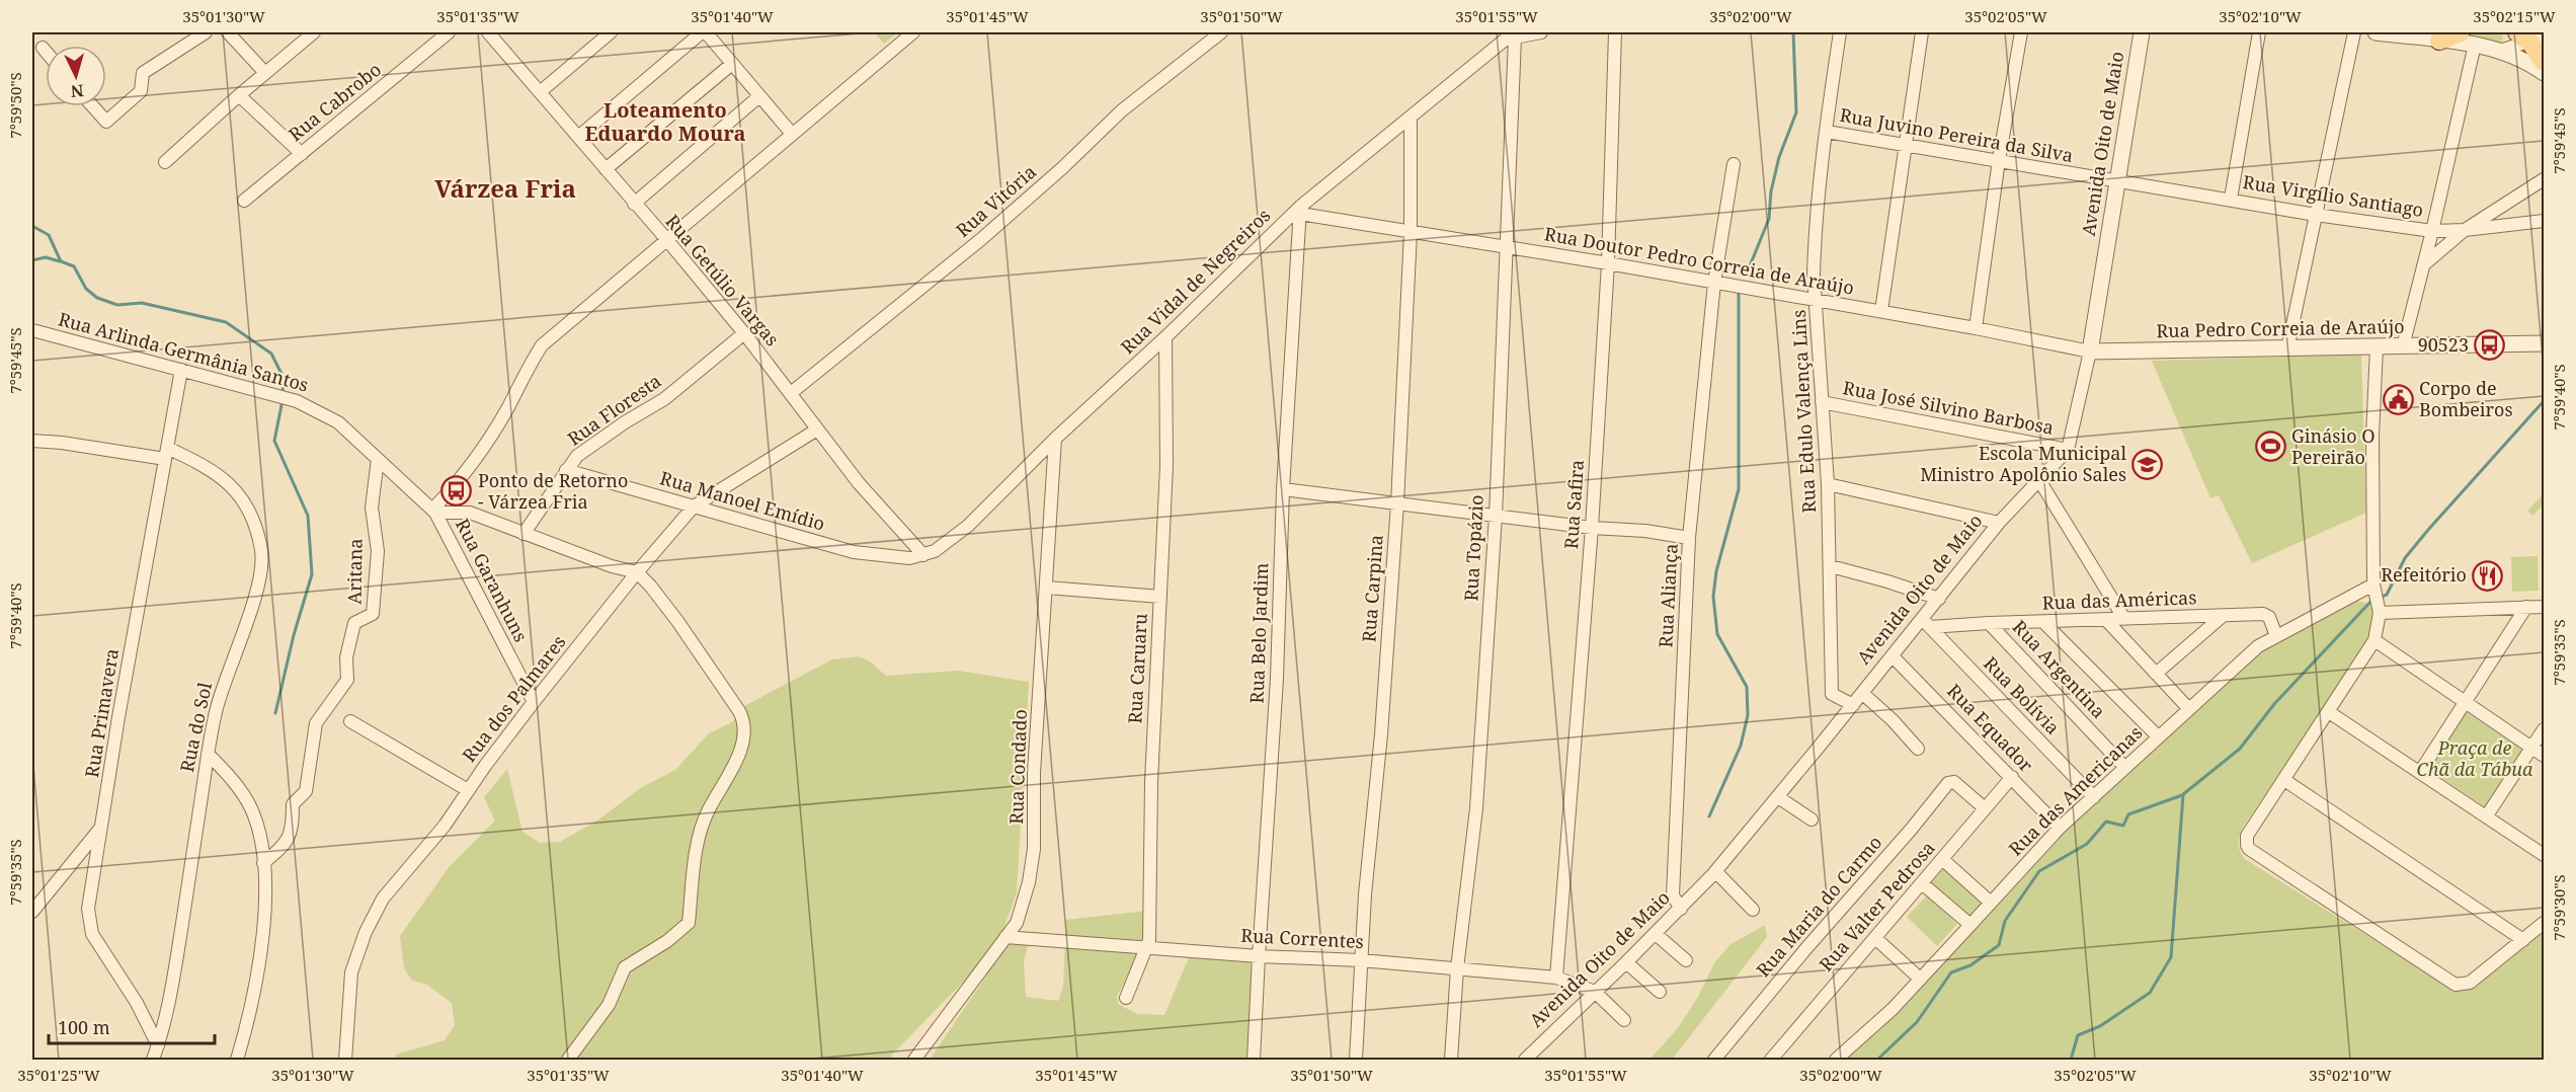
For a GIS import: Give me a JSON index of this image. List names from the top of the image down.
{
  "streets": {
    "street": [
      "Rua Cabrobo",
      "Rua Juvino Pereira da Silva",
      "Avenida Oito de Maio",
      "Rua Virgílio Santiago",
      "Rua Vitória",
      "Rua Doutor Pedro Correia de Araújo",
      "Rua Getúlio Vargas",
      "Rua Vidal de Negreiros",
      "Rua Pedro Correia de Araújo",
      "Rua Arlinda Germânia Santos",
      "Rua José Silvino Barbosa",
      "Rua Floresta",
      "Rua Edulo Valença Lins",
      "Rua Manoel Emídio",
      "Rua Safira",
      "Rua Topázio",
      "Aritana",
      "Rua Garanhuns",
      "Rua Carpina",
      "Rua Aliança",
      "Rua das Américas",
      "Rua Belo Jardim",
      "Rua Caruaru",
      "Rua Argentina",
      "Rua Bolívia",
      "Rua dos Palmares",
      "Rua Primavera",
      "Rua do Sol",
      "Rua Equador",
      "Rua Condado",
      "Rua das Americanas",
      "Rua Maria do Carmo",
      "Rua Valter Pedrosa",
      "Rua Correntes"
    ]
  },
  "crossings": [
    ["Rua Juvino Pereira da Silva", "Avenida Oito de Maio"],
    ["Rua Juvino Pereira da Silva", "Rua Virgílio Santiago"],
    ["Rua Juvino Pereira da Silva", "Rua Edulo Valença Lins"],
    ["Avenida Oito de Maio", "Rua Virgílio Santiago"],
    ["Avenida Oito de Maio", "Rua Doutor Pedro Correia de Araújo"],
    ["Avenida Oito de Maio", "Rua Pedro Correia de Araújo"],
    ["Avenida Oito de Maio", "Rua José Silvino Barbosa"],
    ["Avenida Oito de Maio", "Rua Edulo Valença Lins"],
    ["Avenida Oito de Maio", "Rua Aliança"],
    ["Avenida Oito de Maio", "Rua das Américas"],
    ["Avenida Oito de Maio", "Rua Bolívia"],
    ["Avenida Oito de Maio", "Rua Equador"],
    ["Avenida Oito de Maio", "Rua Correntes"],
    ["Rua Vitória", "Rua Getúlio Vargas"],
    ["Rua Doutor Pedro Correia de Araújo", "Rua Vidal de Negreiros"],
    ["Rua Doutor Pedro Correia de Araújo", "Rua Pedro Correia de Araújo"],
    ["Rua Doutor Pedro Correia de Araújo", "Rua Edulo Valença Lins"],
    ["Rua Doutor Pedro Correia de Araújo", "Rua Safira"],
    ["Rua Doutor Pedro Correia de Araújo", "Rua Topázio"],
    ["Rua Doutor Pedro Correia de Araújo", "Rua Carpina"],
    ["Rua Doutor Pedro Correia de Araújo", "Rua Aliança"],
    ["Rua Doutor Pedro Correia de Araújo", "Rua Belo Jardim"],
    ["Rua Getúlio Vargas", "Rua Vidal de Negreiros"],
    ["Rua Getúlio Vargas", "Rua Floresta"],
    ["Rua Getúlio Vargas", "Rua dos Palmares"],
    ["Rua Vidal de Negreiros", "Rua Manoel Emídio"],
    ["Rua Vidal de Negreiros", "Rua Topázio"],
    ["Rua Vidal de Negreiros", "Rua Carpina"],
    ["Rua Vidal de Negreiros", "Rua Belo Jardim"],
    ["Rua Vidal de Negreiros", "Rua Caruaru"],
    ["Rua Vidal de Negreiros", "Rua Condado"],
    ["Rua Arlinda Germânia Santos", "Aritana"],
    ["Rua Arlinda Germânia Santos", "Rua Garanhuns"],
    ["Rua Arlinda Germânia Santos", "Rua Primavera"],
    ["Rua José Silvino Barbosa", "Rua Edulo Valença Lins"],
    ["Rua Floresta", "Rua Manoel Emídio"],
    ["Rua Manoel Emídio", "Rua dos Palmares"],
    ["Rua Safira", "Rua Correntes"],
    ["Rua Topázio", "Rua Correntes"],
    ["Rua Garanhuns", "Rua dos Palmares"],
    ["Rua Carpina", "Rua Correntes"],
    ["Rua das Américas", "Rua Argentina"],
    ["Rua das Américas", "Rua Bolívia"],
    ["Rua das Américas", "Rua das Americanas"],
    ["Rua Belo Jardim", "Rua Correntes"],
    ["Rua Caruaru", "Rua Correntes"],
    ["Rua Argentina", "Rua das Americanas"],
    ["Rua Bolívia", "Rua das Americanas"],
    ["Rua Primavera", "Rua do Sol"],
    ["Rua Equador", "Rua das Americanas"],
    ["Rua Equador", "Rua Valter Pedrosa"],
    ["Rua Condado", "Rua Correntes"],
    ["Rua Maria do Carmo", "Rua Valter Pedrosa"]
  ],
  "districts": ["Loteamento Eduardo Moura", "Várzea Fria"],
  "parks": ["Praça de Chã da Tábua"],
  "places": {
    "bus stop": ["90523", "Ponto de Retorno - Várzea Fria"],
    "public building": ["Corpo de Bombeiros"],
    "sports": ["Ginásio O Pereirão"],
    "school or university": ["Escola Municipal Ministro Apolônio Sales"],
    "restaurant": ["Refeitório"]
  },
  "scale_bar": "100 m",
  "north": "bottom",
  "coordinates": [
    "35°01'30\"W",
    "35°01'35\"W",
    "35°01'40\"W",
    "35°01'45\"W",
    "35°01'50\"W",
    "35°01'55\"W",
    "35°02'00\"W",
    "35°02'05\"W",
    "35°02'10\"W",
    "35°02'15\"W",
    "7°59'50\"S",
    "7°59'45\"S",
    "7°59'40\"S",
    "7°59'35\"S",
    "7°59'30\"S",
    "35°01'25\"W"
  ]
}
